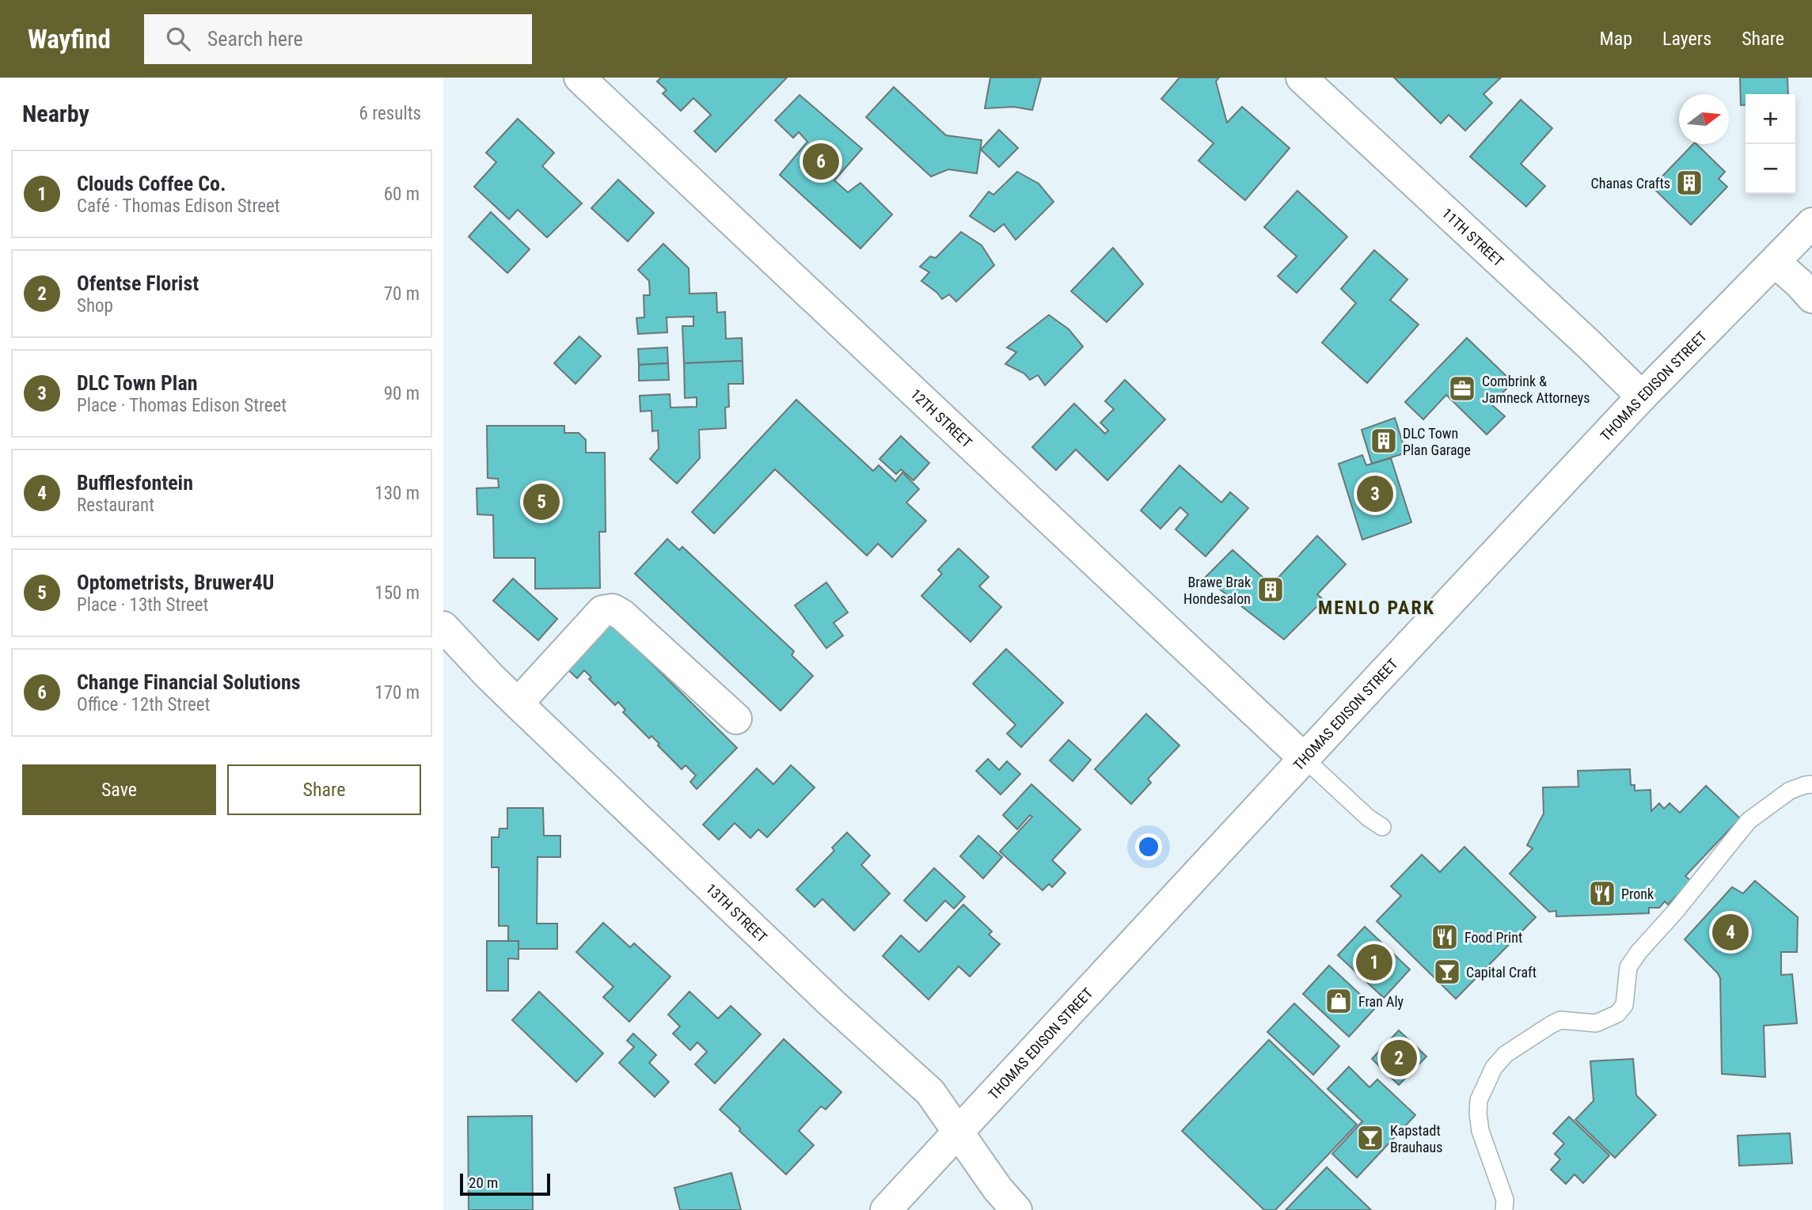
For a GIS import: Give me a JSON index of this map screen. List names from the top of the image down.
{
  "streets": {
    "street": [
      "11TH STREET",
      "THOMAS EDISON STREET",
      "12TH STREET",
      "13TH STREET"
    ]
  },
  "crossings": [
    ["11TH STREET", "THOMAS EDISON STREET"],
    ["THOMAS EDISON STREET", "12TH STREET"],
    ["THOMAS EDISON STREET", "13TH STREET"]
  ],
  "districts": ["MENLO PARK"],
  "places": {
    "building": ["Chanas Crafts", "DLC Town Plan Garage", "Brawe Brak Hondesalon"],
    "office": ["Combrink & Jamneck Attorneys"],
    "restaurant": ["Pronk", "Food Print"],
    "bar": ["Capital Craft", "Kapstadt Brauhaus"],
    "shop": ["Fran Aly"]
  },
  "scale_bar": "20 m",
  "north": "right",
  "page": {
    "header": "Wayfind",
    "search": "Search here",
    "nav": ["Map", "Layers", "Share"],
    "heading": ["Nearby", "6 results"],
    "map_buttons": ["+", "−"],
    "pins": [
      "6",
      "3",
      "5",
      "4",
      "1",
      "2"
    ],
    "list": [
      {
        "mark": "1",
        "name": "Clouds Coffee Co.",
        "note": "Café · Thomas Edison Street",
        "value": "60 m"
      },
      {
        "mark": "2",
        "name": "Ofentse Florist",
        "note": "Shop",
        "value": "70 m"
      },
      {
        "mark": "3",
        "name": "DLC Town Plan",
        "note": "Place · Thomas Edison Street",
        "value": "90 m"
      },
      {
        "mark": "4",
        "name": "Bufflesfontein",
        "note": "Restaurant",
        "value": "130 m"
      },
      {
        "mark": "5",
        "name": "Optometrists, Bruwer4U",
        "note": "Place · 13th Street",
        "value": "150 m"
      },
      {
        "mark": "6",
        "name": "Change Financial Solutions",
        "note": "Office · 12th Street",
        "value": "170 m"
      }
    ],
    "buttons": ["Save", "Share"],
    "scale": "20 m"
  }
}
